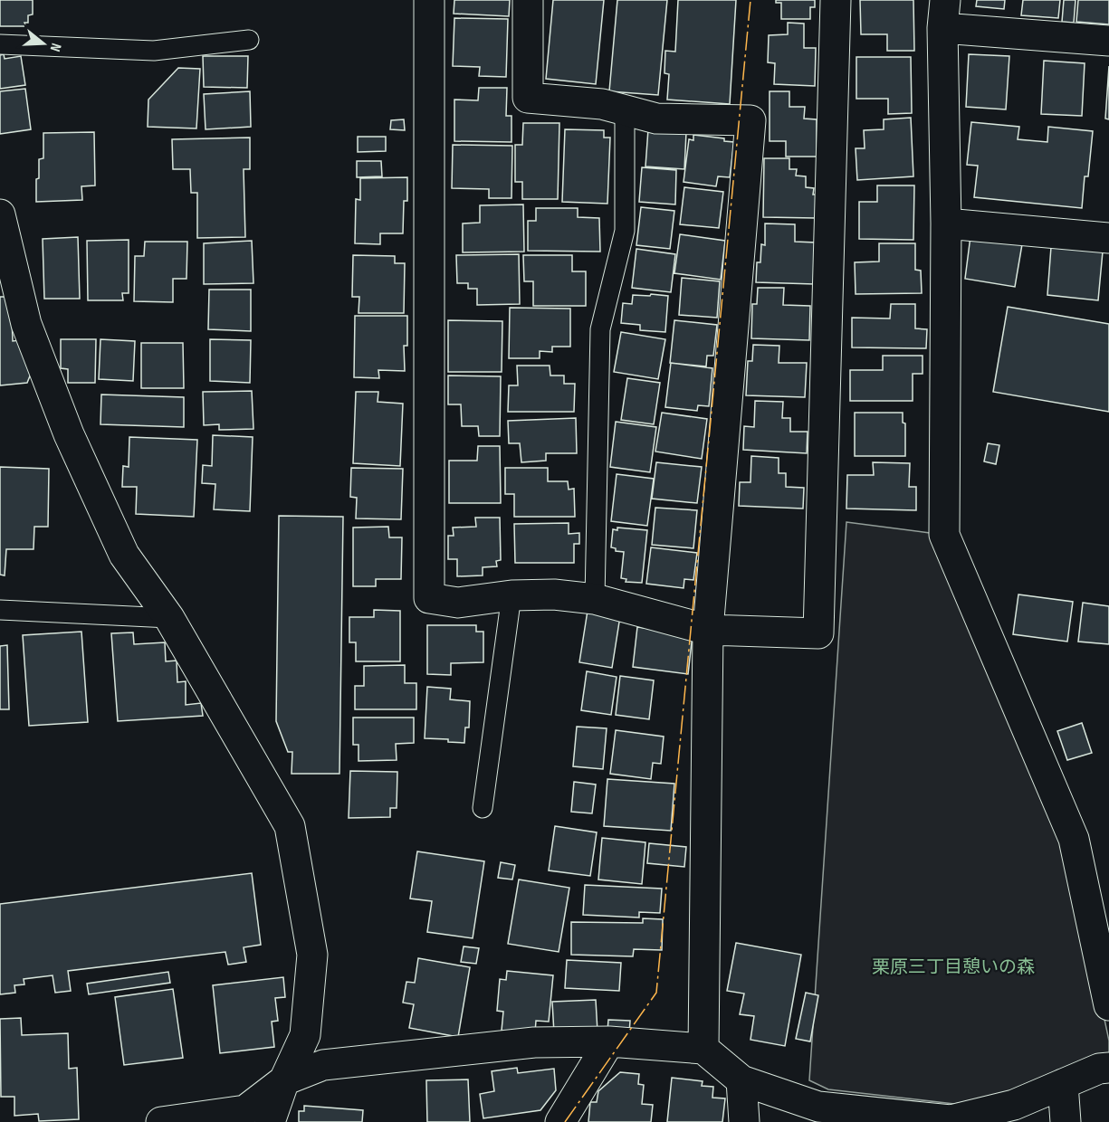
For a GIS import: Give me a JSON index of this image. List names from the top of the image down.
{
  "parks": ["栗原三丁目憩いの森"],
  "north": "right"
}
